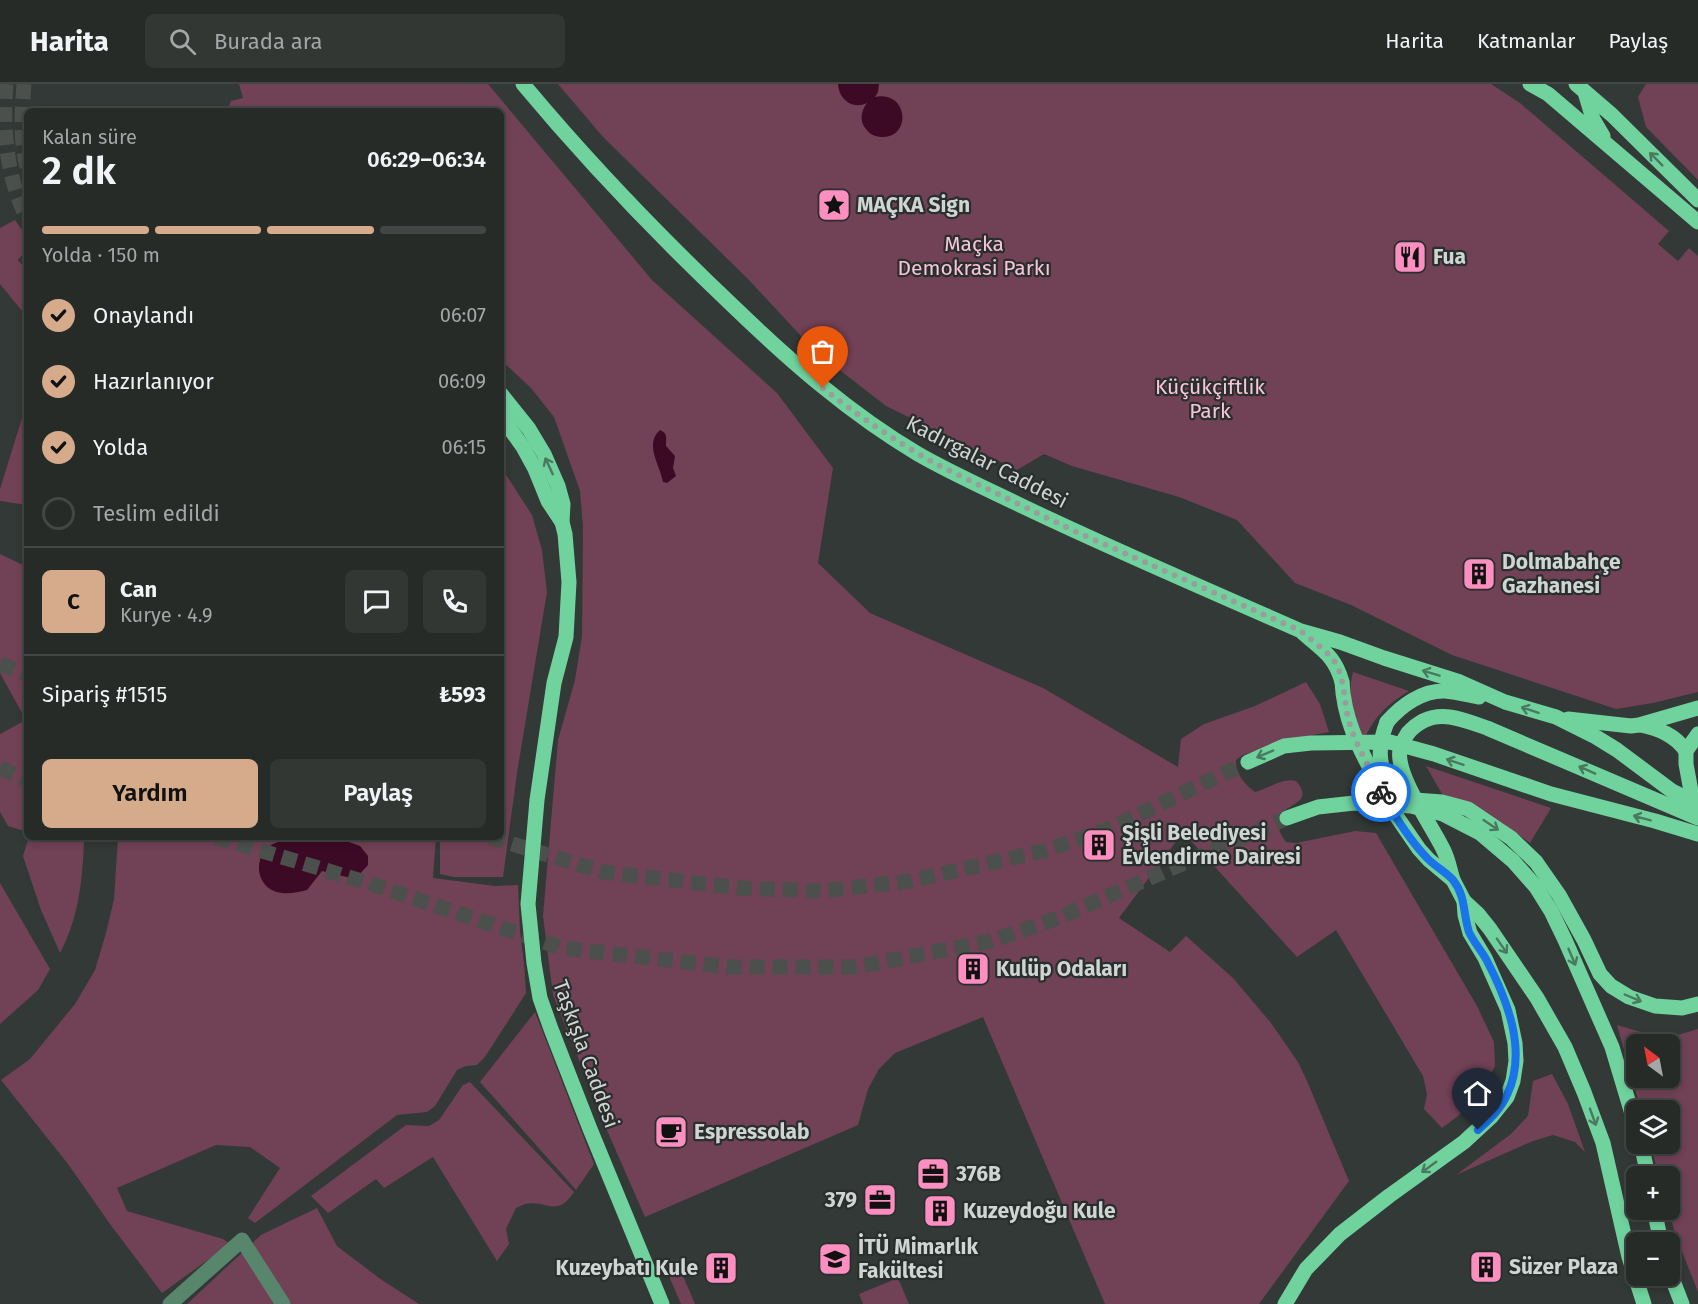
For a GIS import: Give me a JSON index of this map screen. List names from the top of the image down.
{
  "streets": {
    "main road": ["Kadırgalar Caddesi", "Taşkışla Caddesi"]
  },
  "parks": ["Maçka Demokrasi Parkı", "Küçükçiftlik Park"],
  "places": {
    "place": ["MAÇKA Sign"],
    "restaurant": ["Fua"],
    "building": [
      "Dolmabahçe Gazhanesi",
      "Şişli Belediyesi Evlendirme Dairesi",
      "Kulüp Odaları",
      "Kuzeydoğu Kule",
      "Süzer Plaza",
      "Kuzeybatı Kule"
    ],
    "cafe": ["Espressolab"],
    "office": ["376B", "379"],
    "school or university": ["İTÜ Mimarlık Fakültesi"]
  },
  "north": "top left",
  "page": {
    "header": "Harita",
    "search": "Burada ara",
    "nav": ["Harita", "Katmanlar", "Paylaş"],
    "heading": ["2 dk", "Kalan süre", "06:29–06:34"],
    "panel": [
      "Can",
      "Kurye · 4.9",
      "Sipariş #1515",
      "₺593"
    ],
    "bar": "Yolda · 150 m",
    "list": [
      ["Onaylandı", "06:07"],
      ["Hazırlanıyor", "06:09"],
      ["Yolda", "06:15"],
      "Teslim edildi"
    ],
    "round": "C",
    "buttons": ["Yardım", "Paylaş"],
    "map_buttons": ["+", "−"]
  }
}
